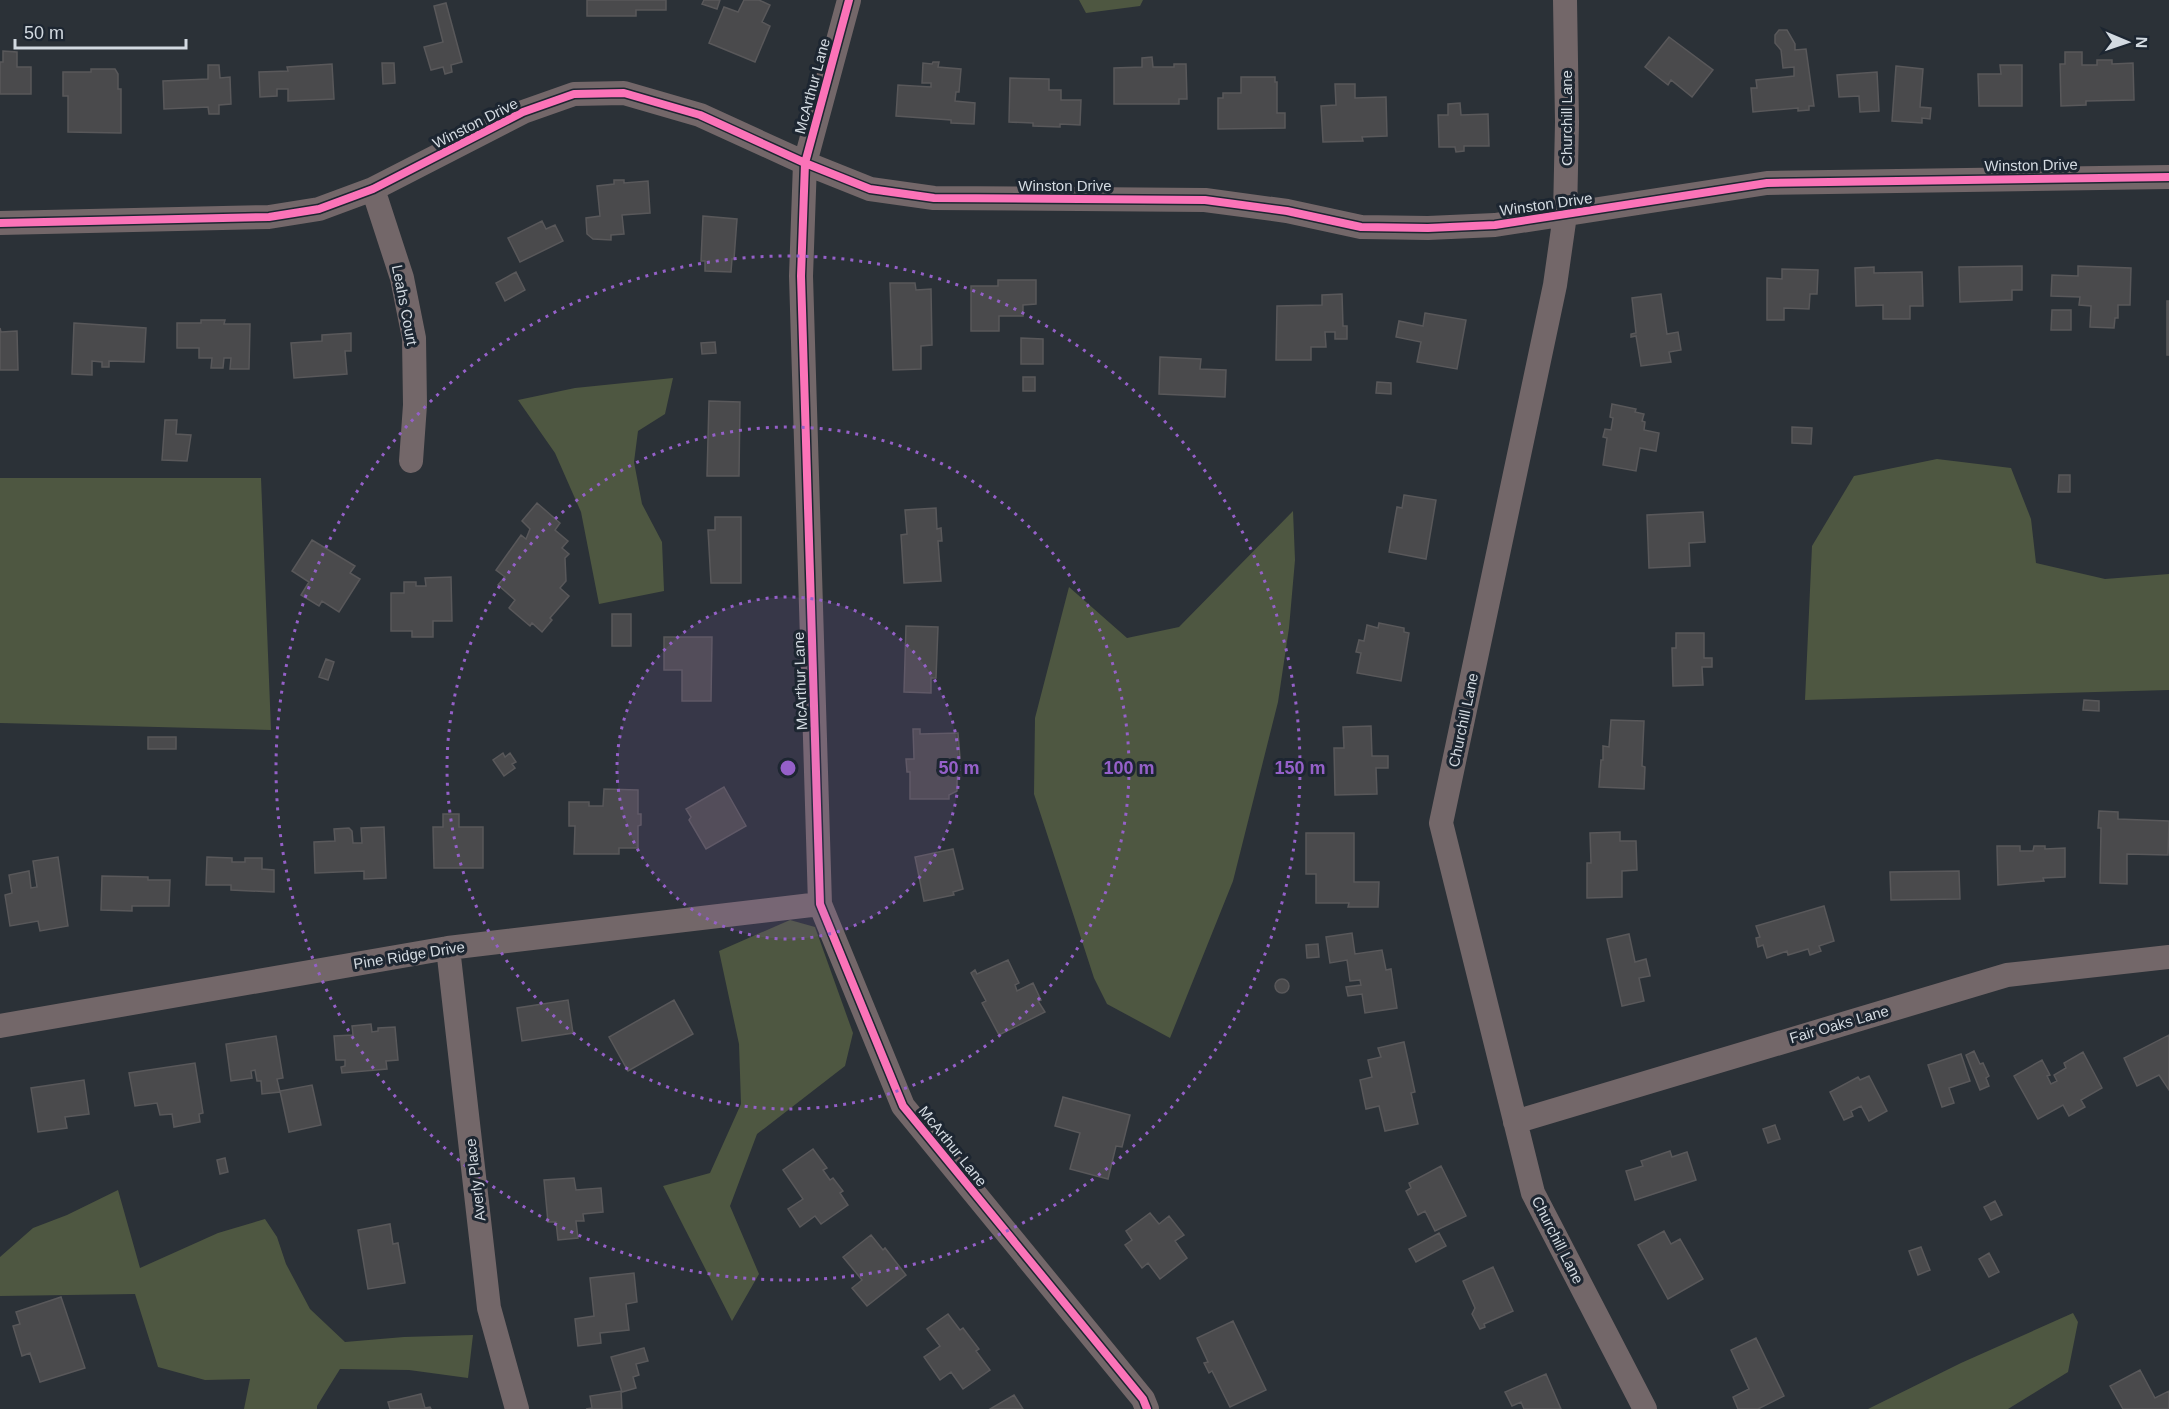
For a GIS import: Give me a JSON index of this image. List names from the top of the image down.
{
  "streets": {
    "street": [
      "McArthur Lane",
      "Churchill Lane",
      "Winston Drive",
      "Leahs Court",
      "Pine Ridge Drive",
      "Fair Oaks Lane",
      "Averly Place"
    ]
  },
  "crossings": [
    ["McArthur Lane", "Winston Drive"],
    ["McArthur Lane", "Pine Ridge Drive"],
    ["Churchill Lane", "Winston Drive"],
    ["Churchill Lane", "Fair Oaks Lane"],
    ["Winston Drive", "Leahs Court"],
    ["Pine Ridge Drive", "Averly Place"]
  ],
  "scale_bar": "50 m",
  "north": "right",
  "rings": ["50 m", "100 m", "150 m"]
}
